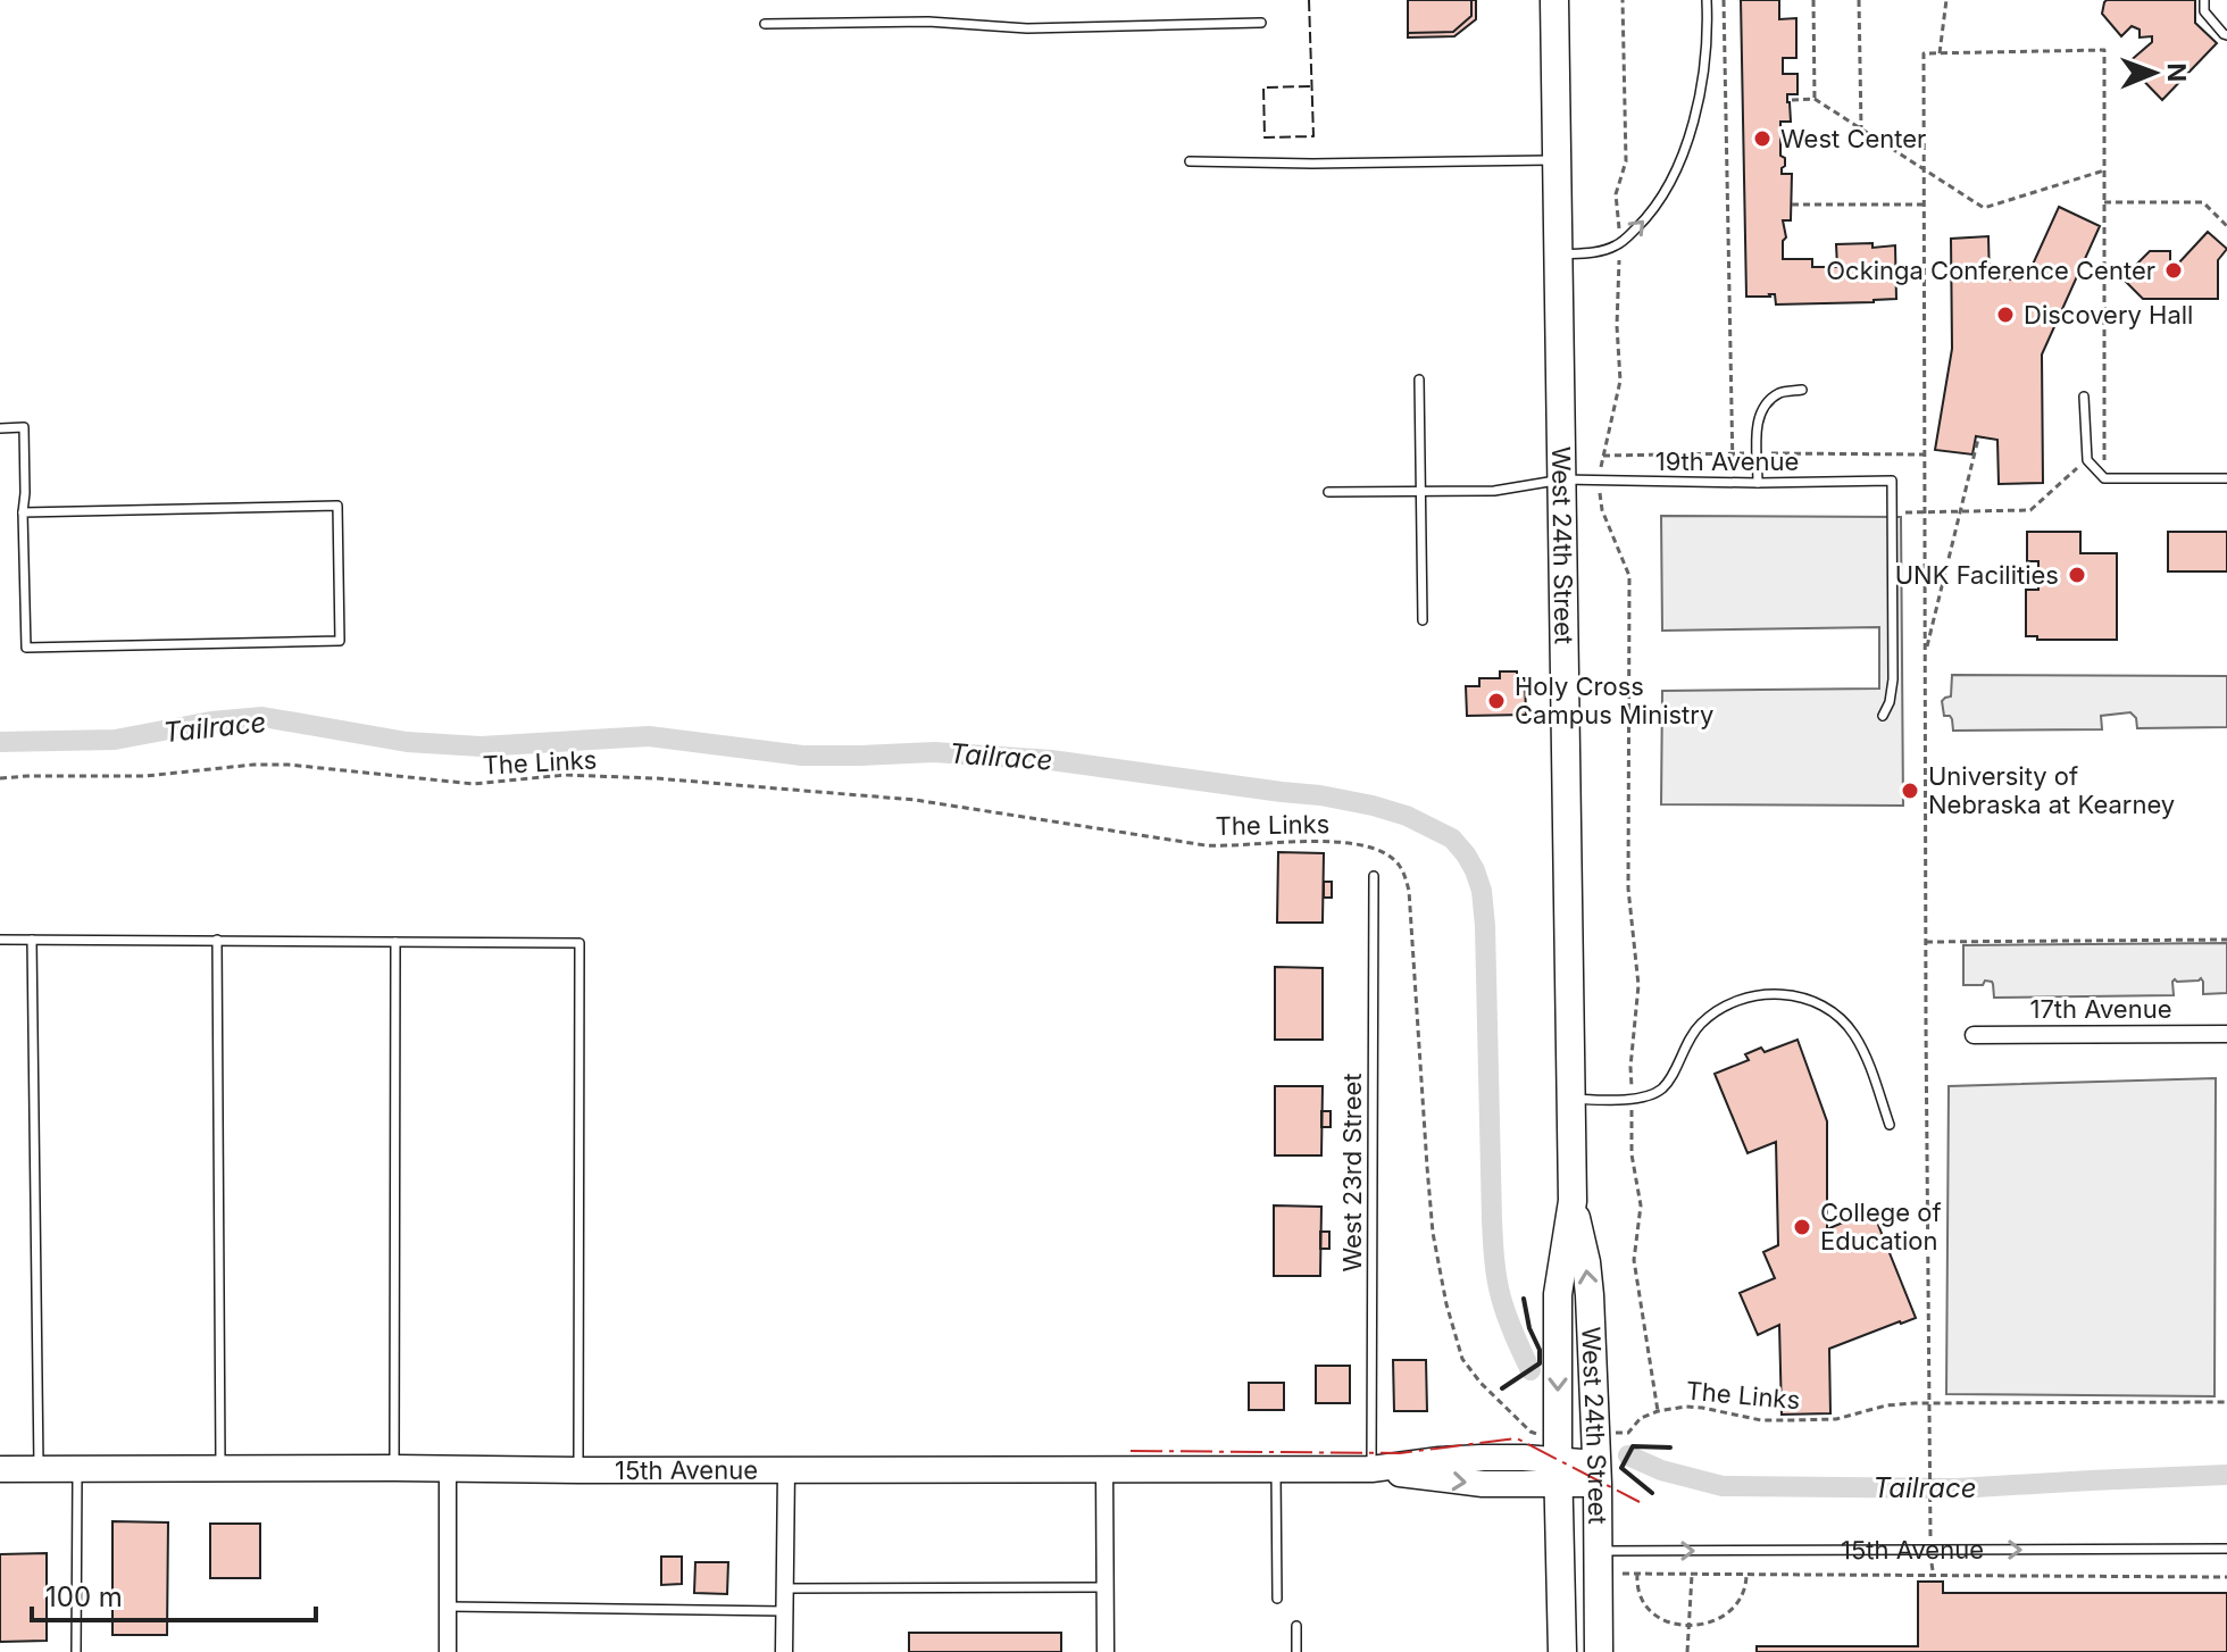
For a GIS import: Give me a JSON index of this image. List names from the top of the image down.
{
  "streets": {
    "main road": ["West 24th Street"],
    "street": ["17th Avenue", "15th Avenue"],
    "lane": ["19th Avenue", "West 23rd Street"],
    "path": ["The Links"]
  },
  "crossings": [
    ["19th Avenue", "West 24th Street"],
    ["West 24th Street", "The Links"],
    ["West 24th Street", "15th Avenue"],
    ["The Links", "15th Avenue"],
    ["West 23rd Street", "15th Avenue"]
  ],
  "water": ["Tailrace"],
  "places": [
    "West Center",
    "Ockinga Conference Center",
    "Discovery Hall",
    "UNK Facilities",
    "Holy Cross Campus Ministry",
    "University of Nebraska at Kearney",
    "College of Education"
  ],
  "scale_bar": "100 m",
  "north": "right"
}
